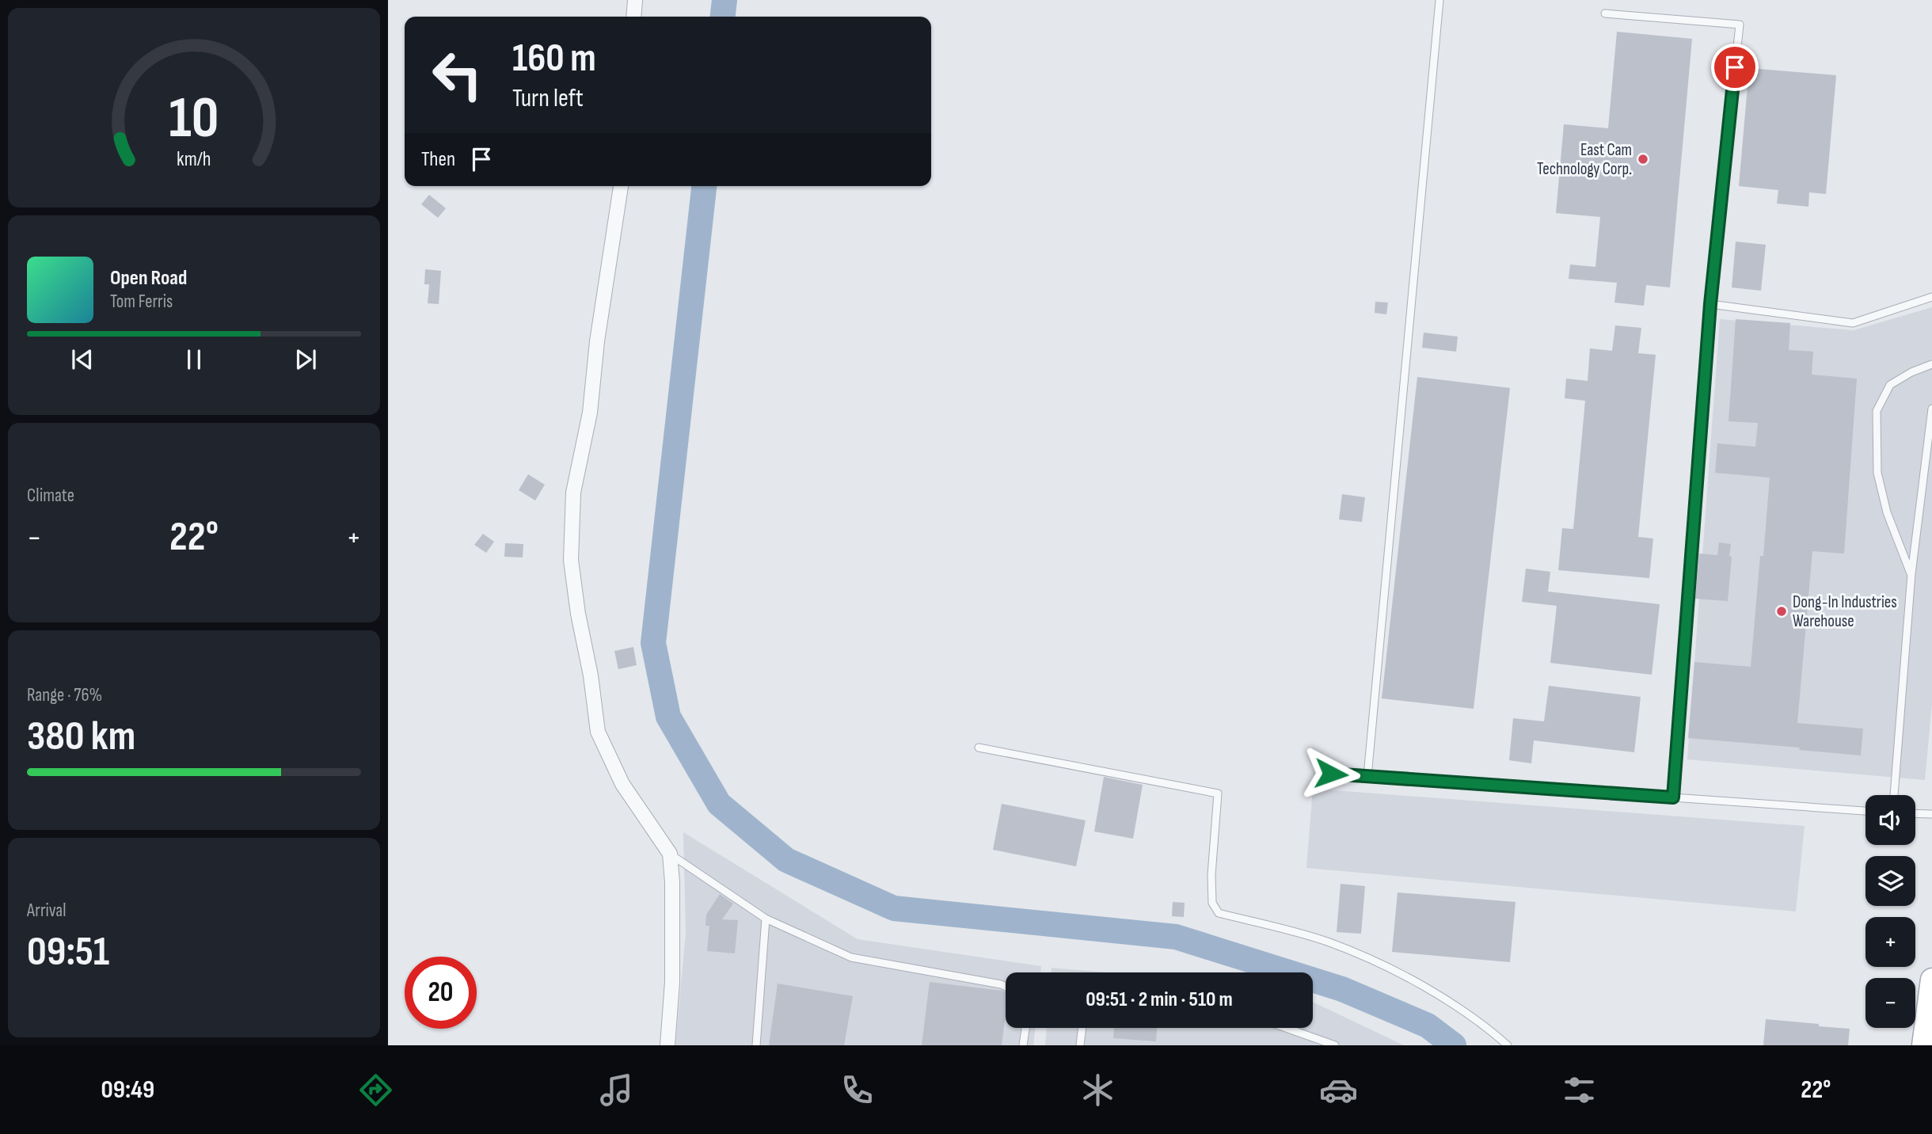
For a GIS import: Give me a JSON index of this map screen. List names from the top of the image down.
{
  "places": ["East Cam Technology Corp.", "Dong-In Industries Warehouse"],
  "page": {
    "turn": ["160 m", "Turn left"],
    "then": "Then",
    "song": ["Open Road", "Tom Ferris"],
    "tile": [
      "Climate",
      ["Range · 76%", "380 km"],
      ["Arrival", "09:51"]
    ],
    "heat": ["−", "22°", "+"],
    "map_buttons": ["+", "−"],
    "limit": "20",
    "trip": "09:51 · 2 min · 510 m",
    "tabs": ["09:49", "22°"],
    "gauge": ["10", "km/h"]
  }
}
